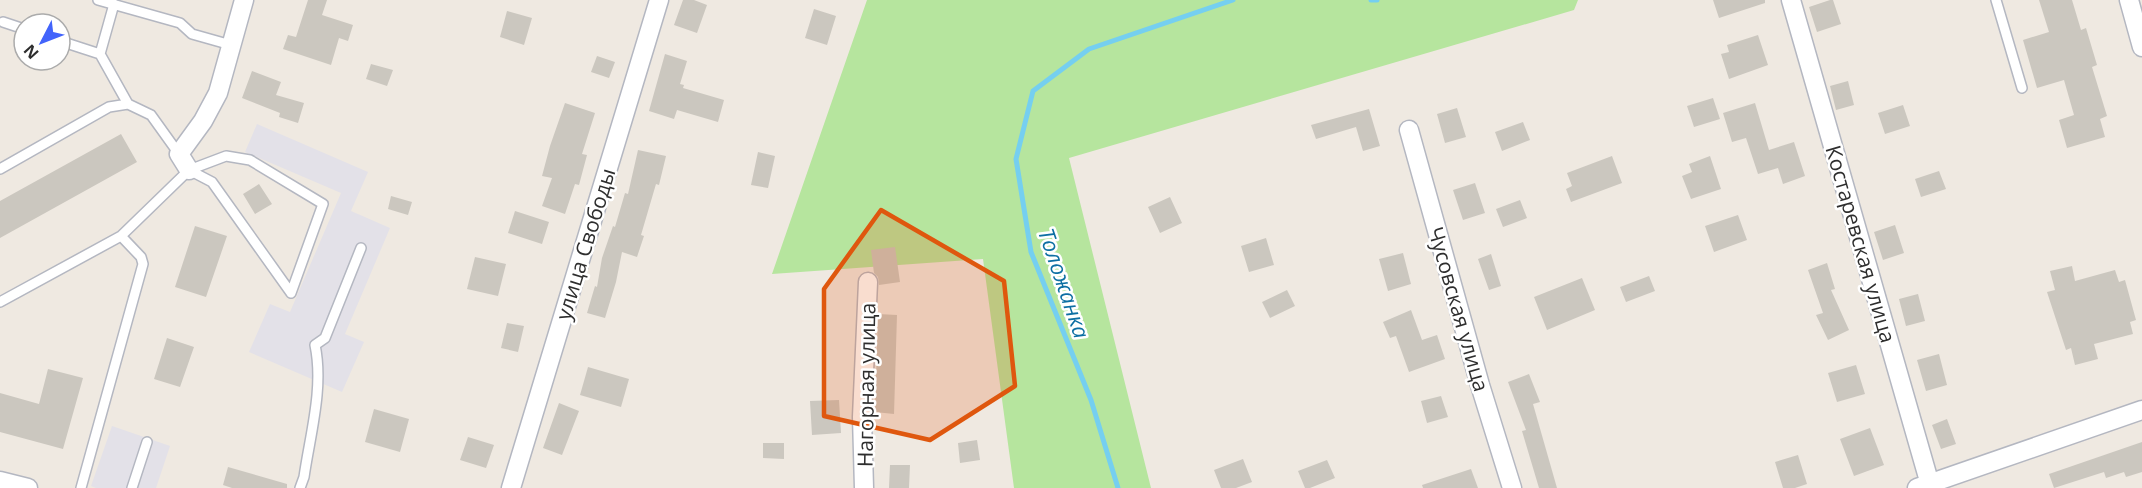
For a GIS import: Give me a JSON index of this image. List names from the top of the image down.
{
  "streets": {
    "street": [
      "улица Свободы",
      "Костаревская улица",
      "Чусовская улица",
      "Нагорная улица"
    ]
  },
  "water": ["Толожанка"],
  "north": "bottom left"
}
